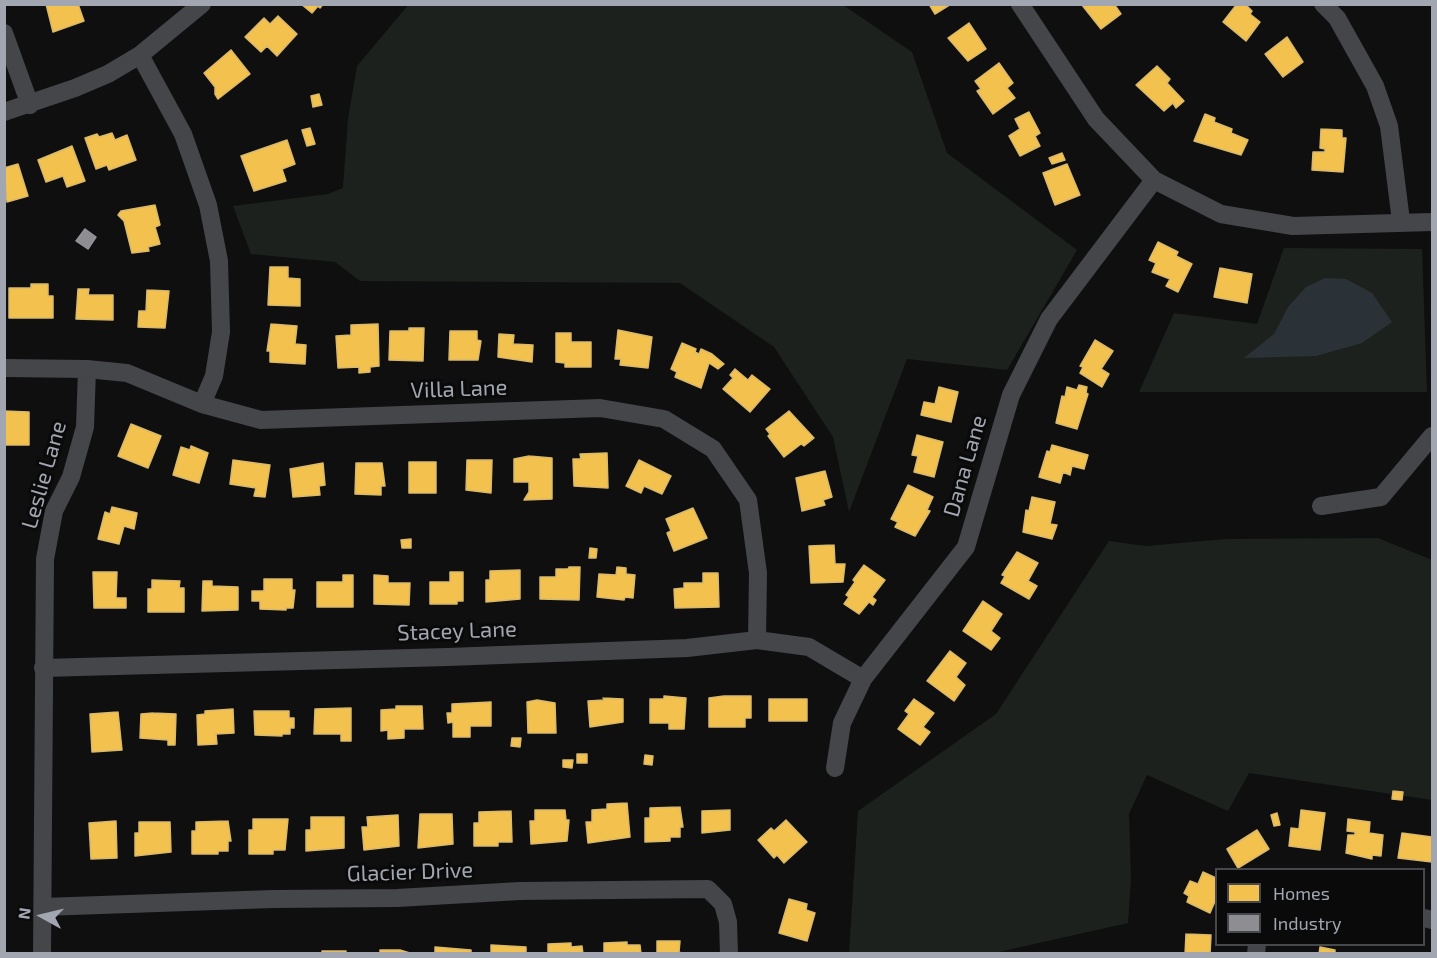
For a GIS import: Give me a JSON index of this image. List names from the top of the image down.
{
  "streets": {
    "street": [
      "Villa Lane",
      "Dana Lane",
      "Leslie Lane",
      "Stacey Lane",
      "Glacier Drive"
    ]
  },
  "crossings": [
    ["Villa Lane", "Leslie Lane"],
    ["Villa Lane", "Stacey Lane"],
    ["Dana Lane", "Stacey Lane"],
    ["Leslie Lane", "Stacey Lane"],
    ["Leslie Lane", "Glacier Drive"]
  ],
  "legend": ["Homes", "Industry"],
  "north": "left"
}
